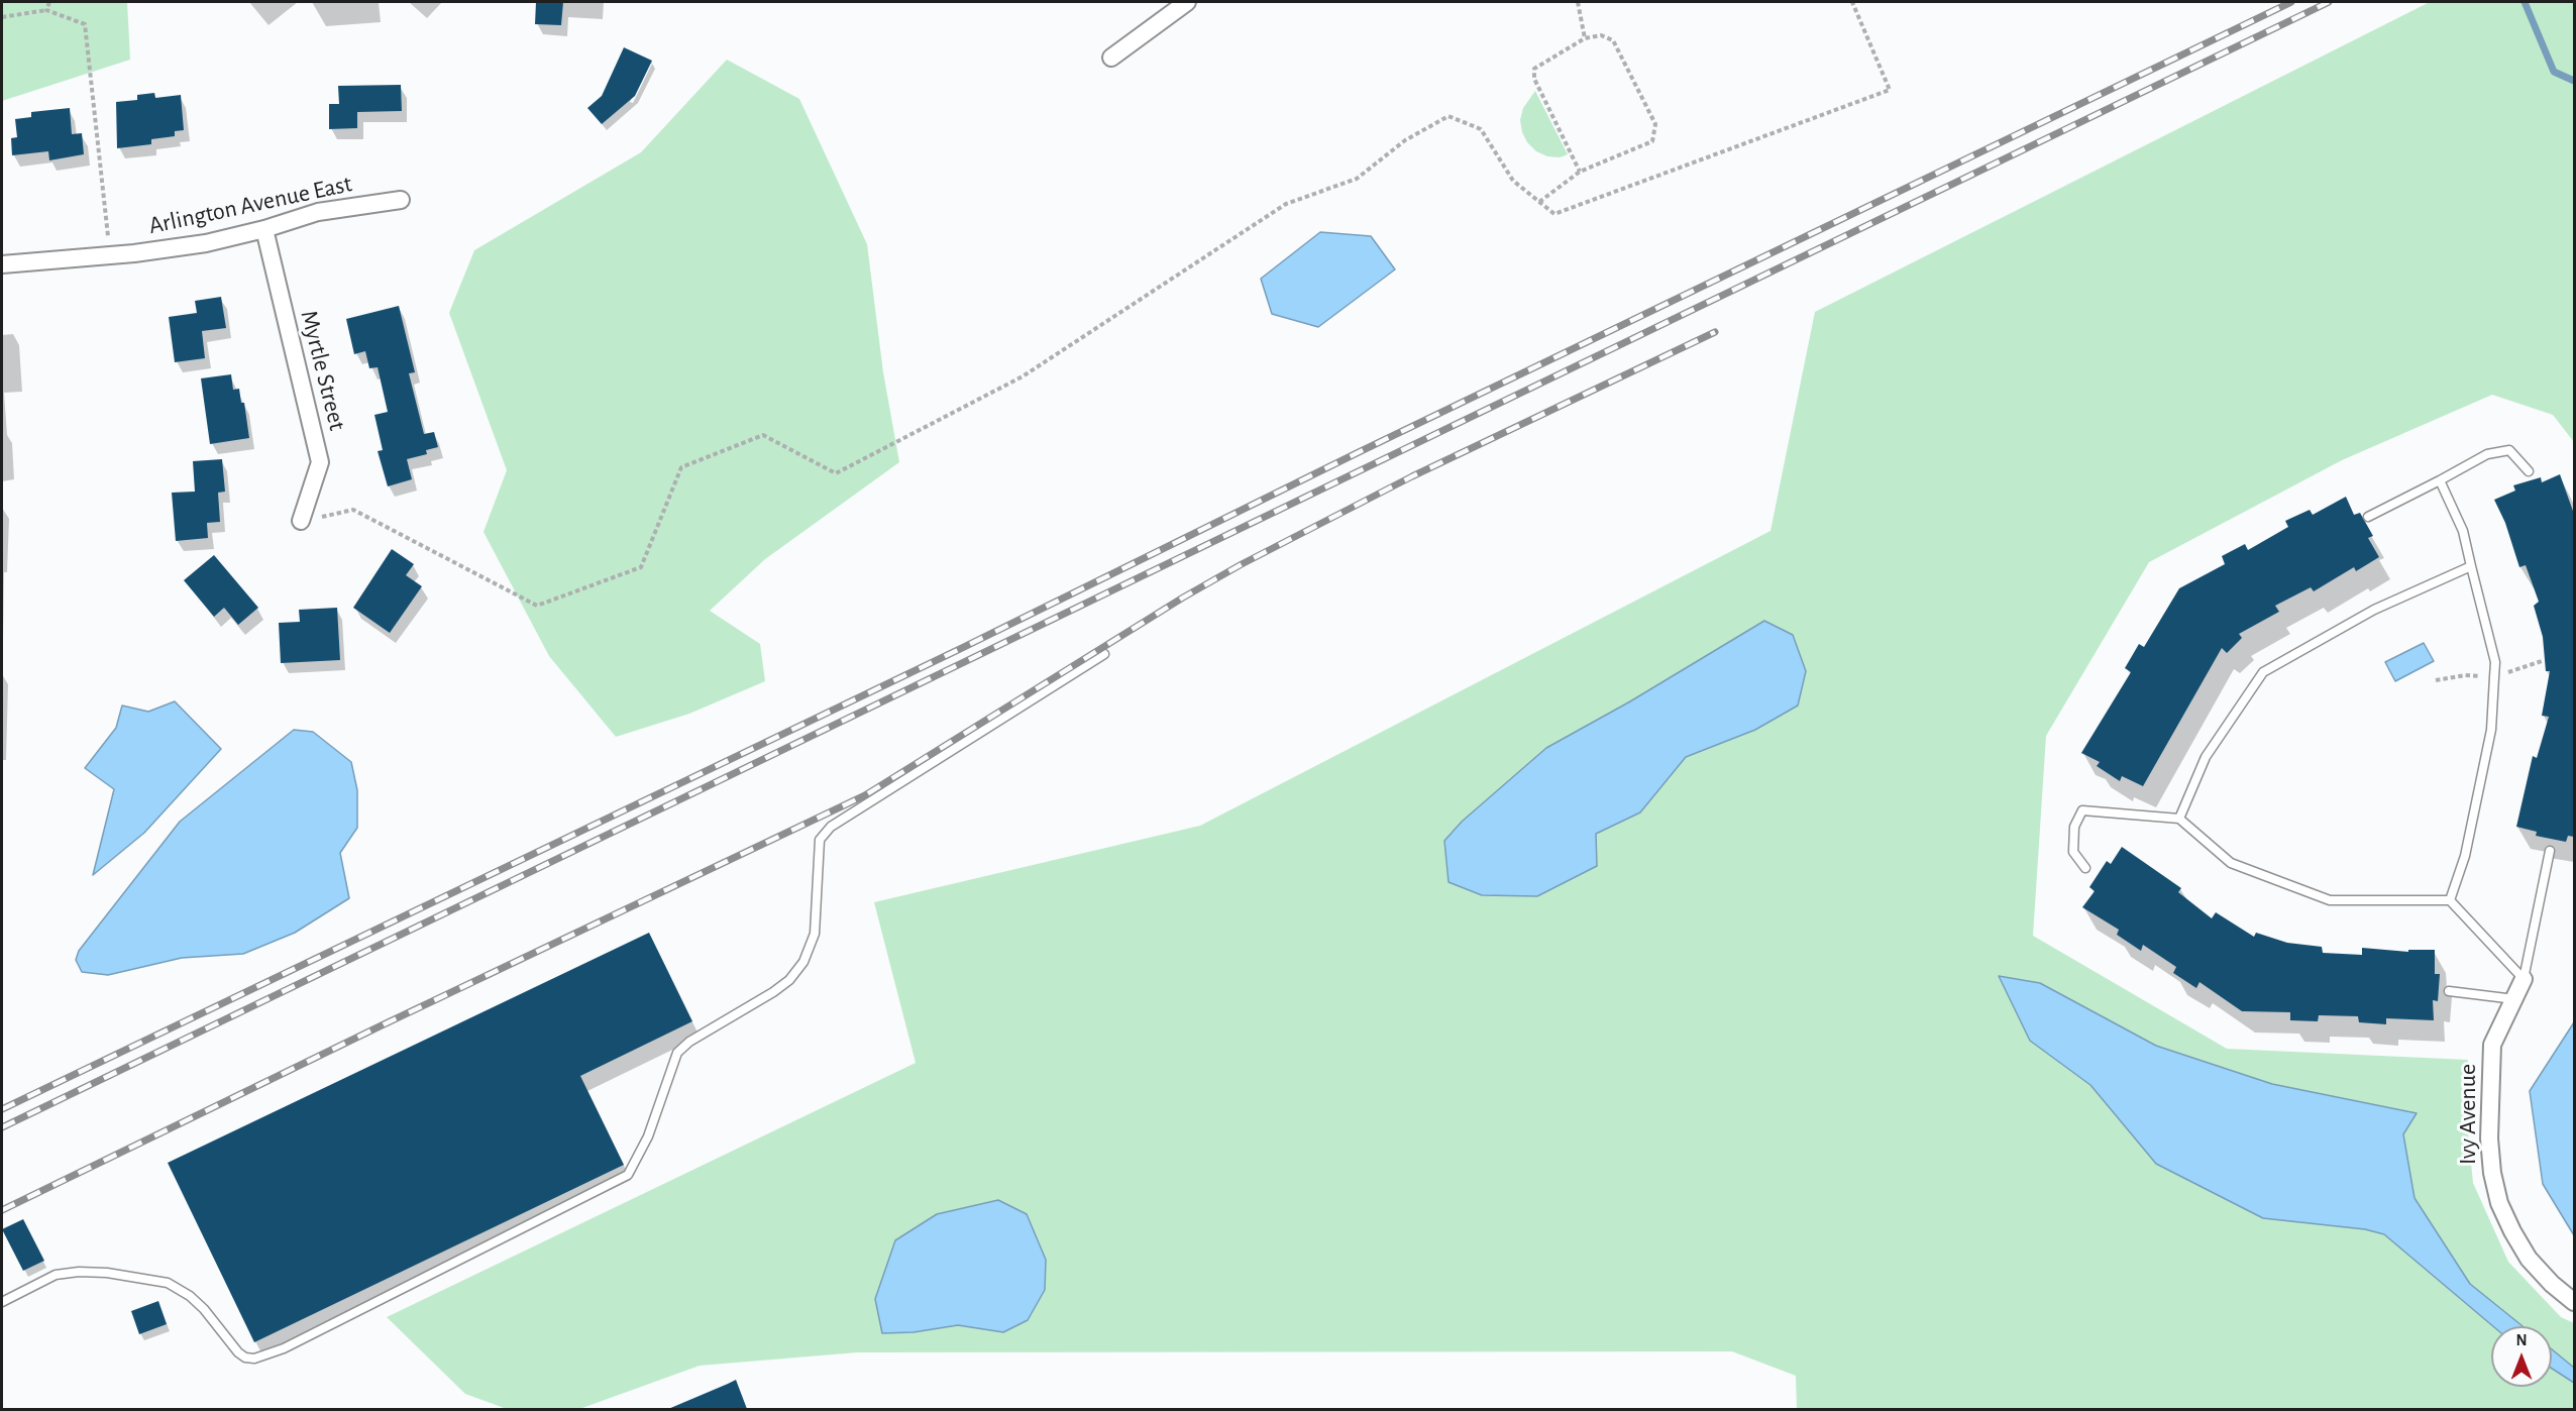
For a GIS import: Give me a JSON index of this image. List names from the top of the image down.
{
  "streets": {
    "street": ["Arlington Avenue East", "Myrtle Street", "Ivy Avenue"]
  },
  "crossings": [
    ["Arlington Avenue East", "Myrtle Street"]
  ],
  "north": "top"
}
